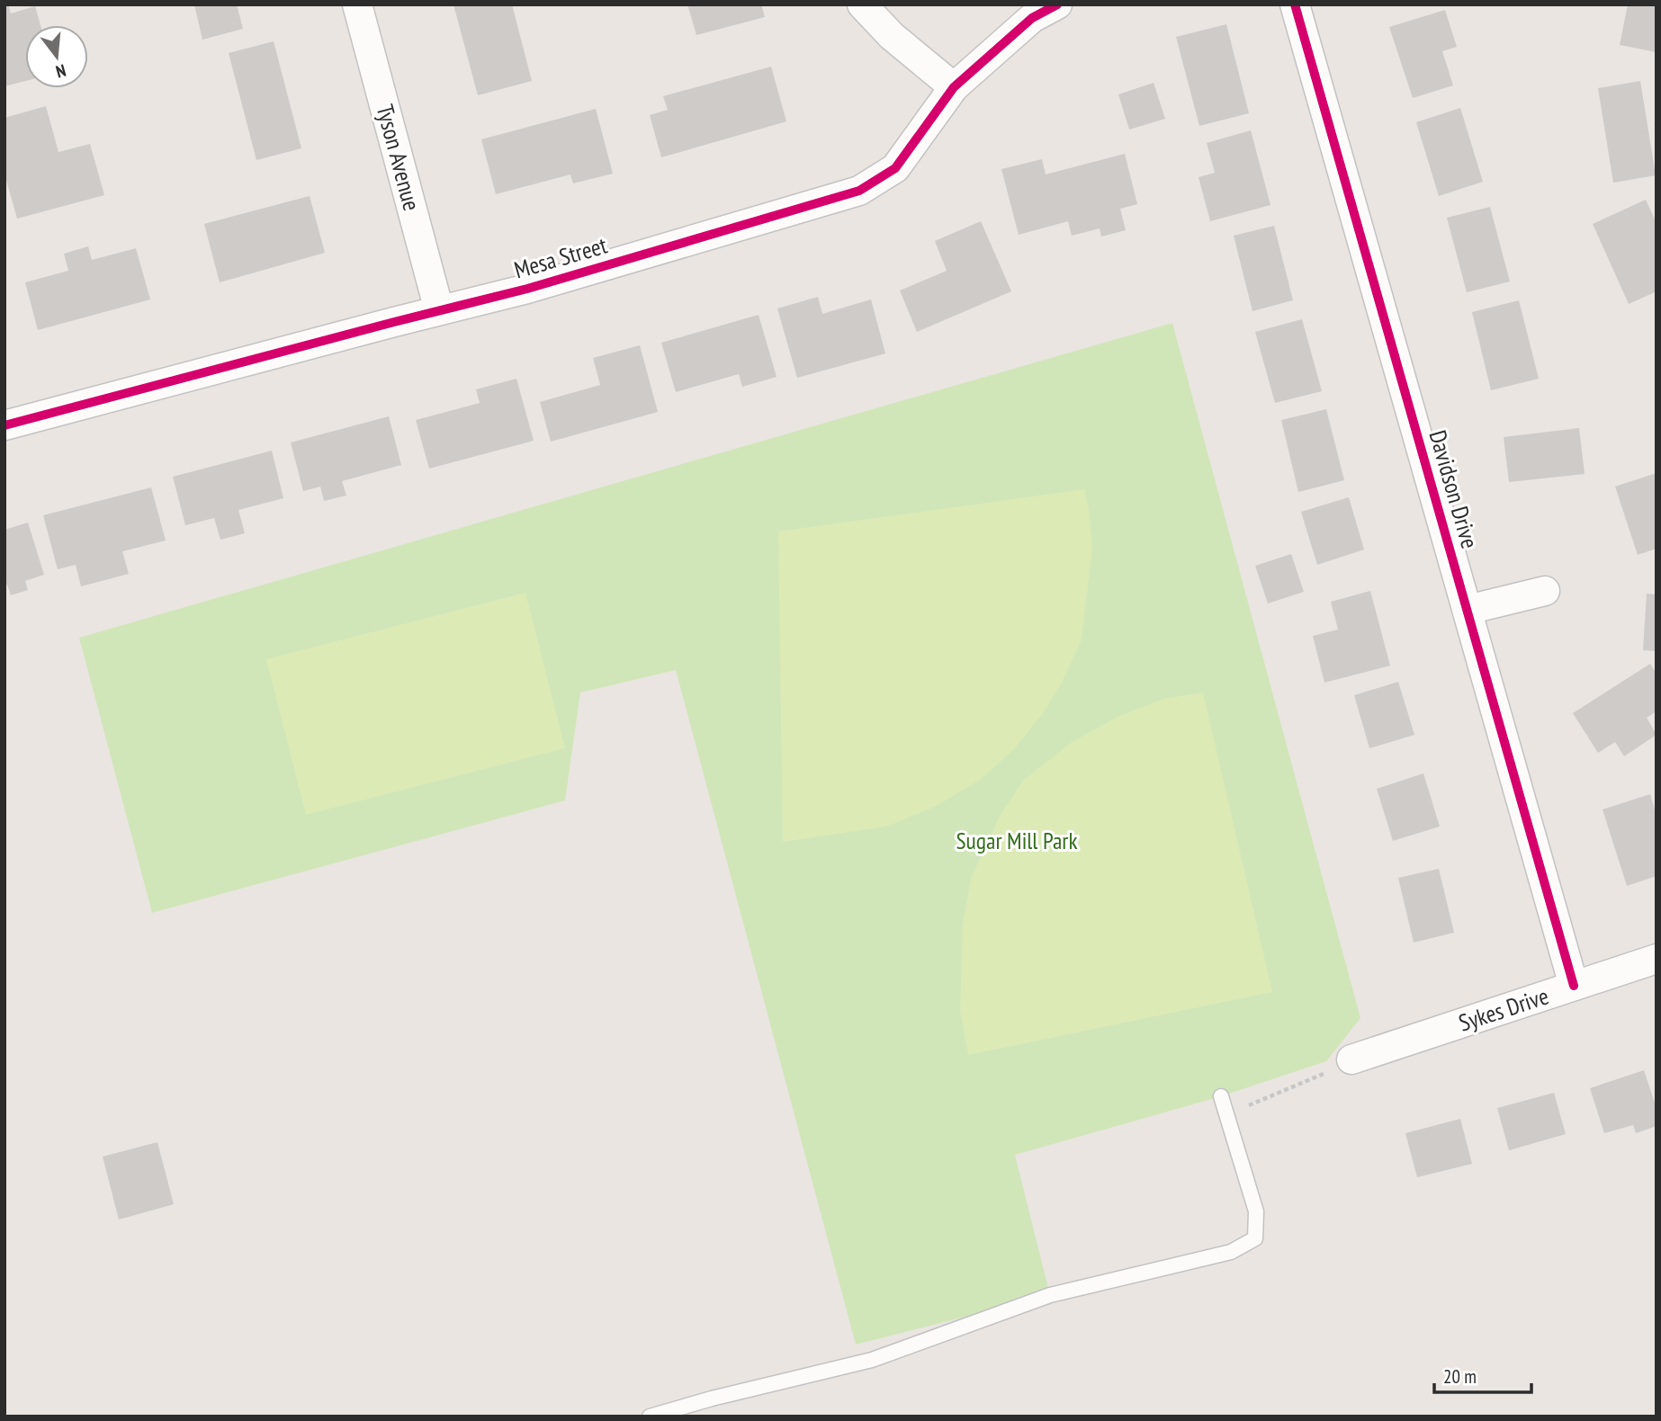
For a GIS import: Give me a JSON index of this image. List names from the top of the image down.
{
  "streets": {
    "street": [
      "Tyson Avenue",
      "Mesa Street",
      "Davidson Drive",
      "Sykes Drive"
    ]
  },
  "crossings": [
    ["Tyson Avenue", "Mesa Street"],
    ["Davidson Drive", "Sykes Drive"]
  ],
  "parks": ["Sugar Mill Park"],
  "scale_bar": "20 m",
  "north": "bottom"
}
